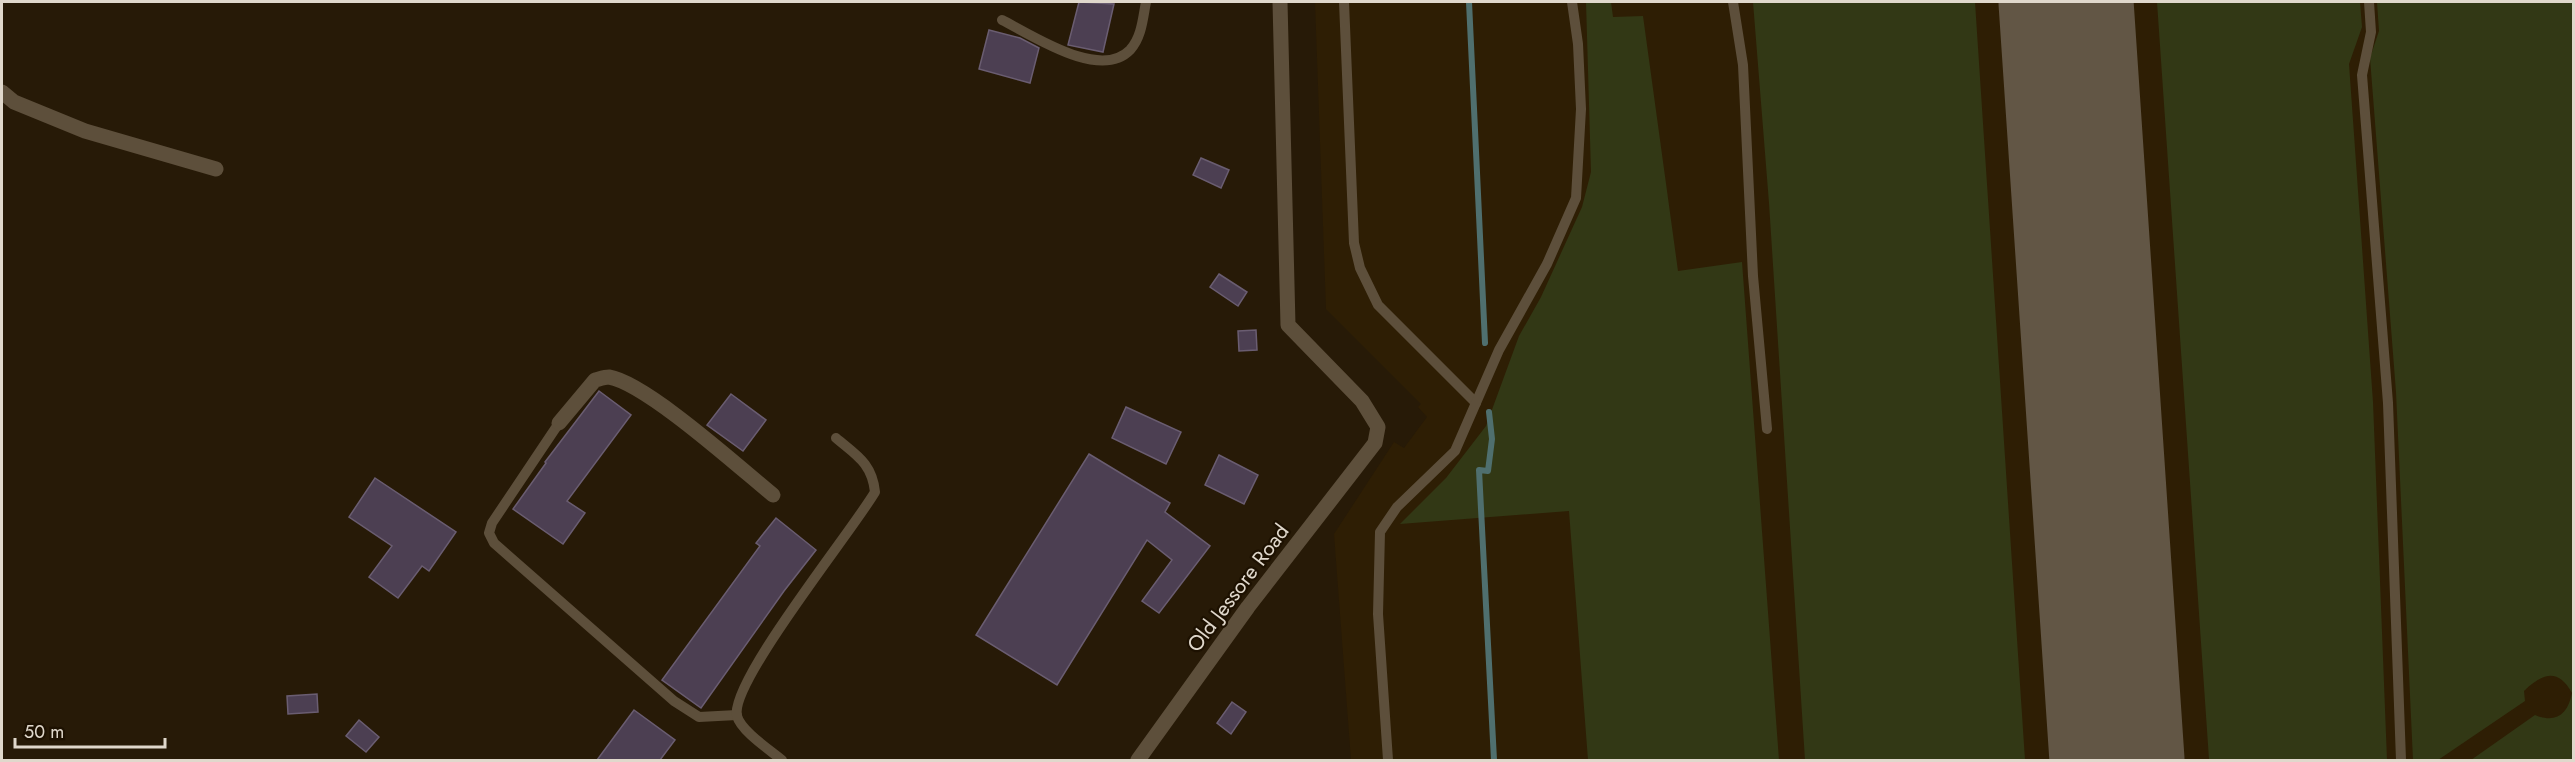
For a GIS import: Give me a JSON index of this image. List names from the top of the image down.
{
  "streets": {
    "street": ["Old Jessore Road"]
  },
  "scale_bar": "50 m"
}
